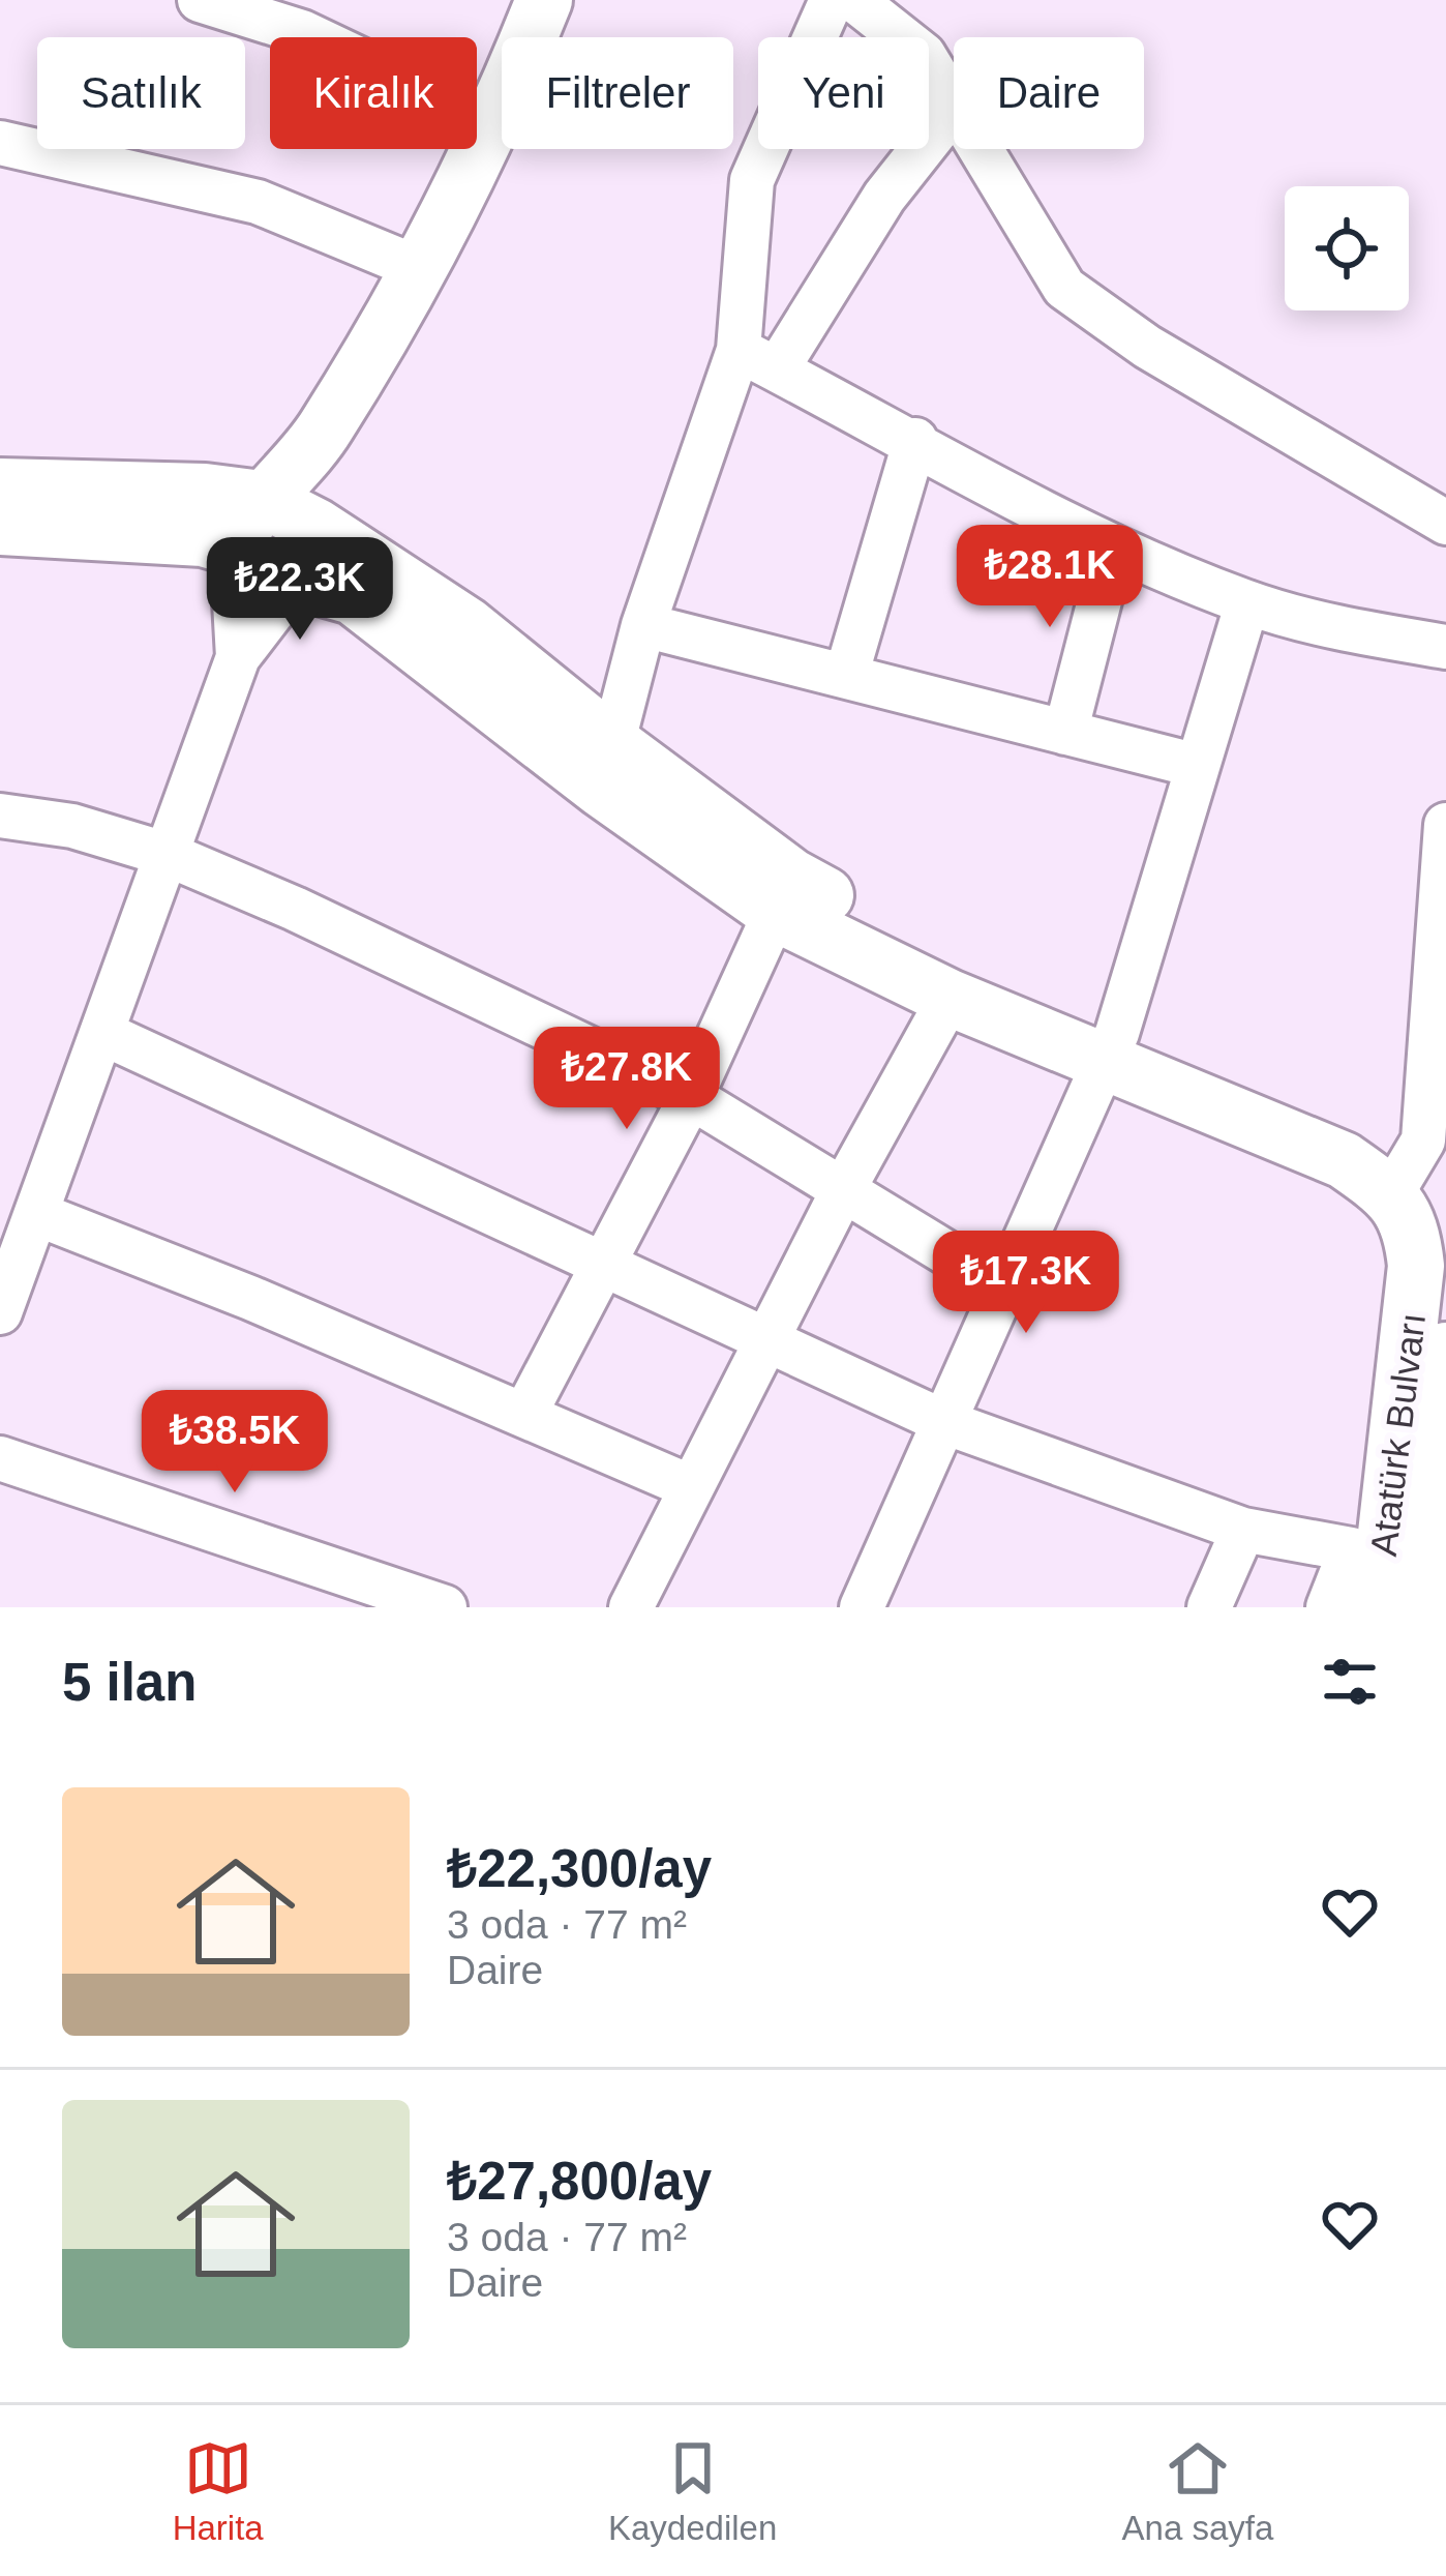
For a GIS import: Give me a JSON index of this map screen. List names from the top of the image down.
{
  "streets": {
    "main road": ["Atatürk Bulvarı"]
  },
  "page": {
    "chip": [
      "Satılık",
      "Kiralık",
      "Filtreler",
      "Yeni",
      "Daire"
    ],
    "price": [
      "₺28.1K",
      "₺22.3K",
      "₺27.8K",
      "₺17.3K",
      "₺38.5K"
    ],
    "heading": "5 ilan",
    "list": [
      {
        "name": "₺22,300/ay",
        "note": "3 oda · 77 m² · Daire"
      },
      {
        "name": "₺27,800/ay",
        "note": "3 oda · 77 m² · Daire"
      }
    ],
    "tabs": ["Harita", "Kaydedilen", "Ana sayfa"]
  }
}
